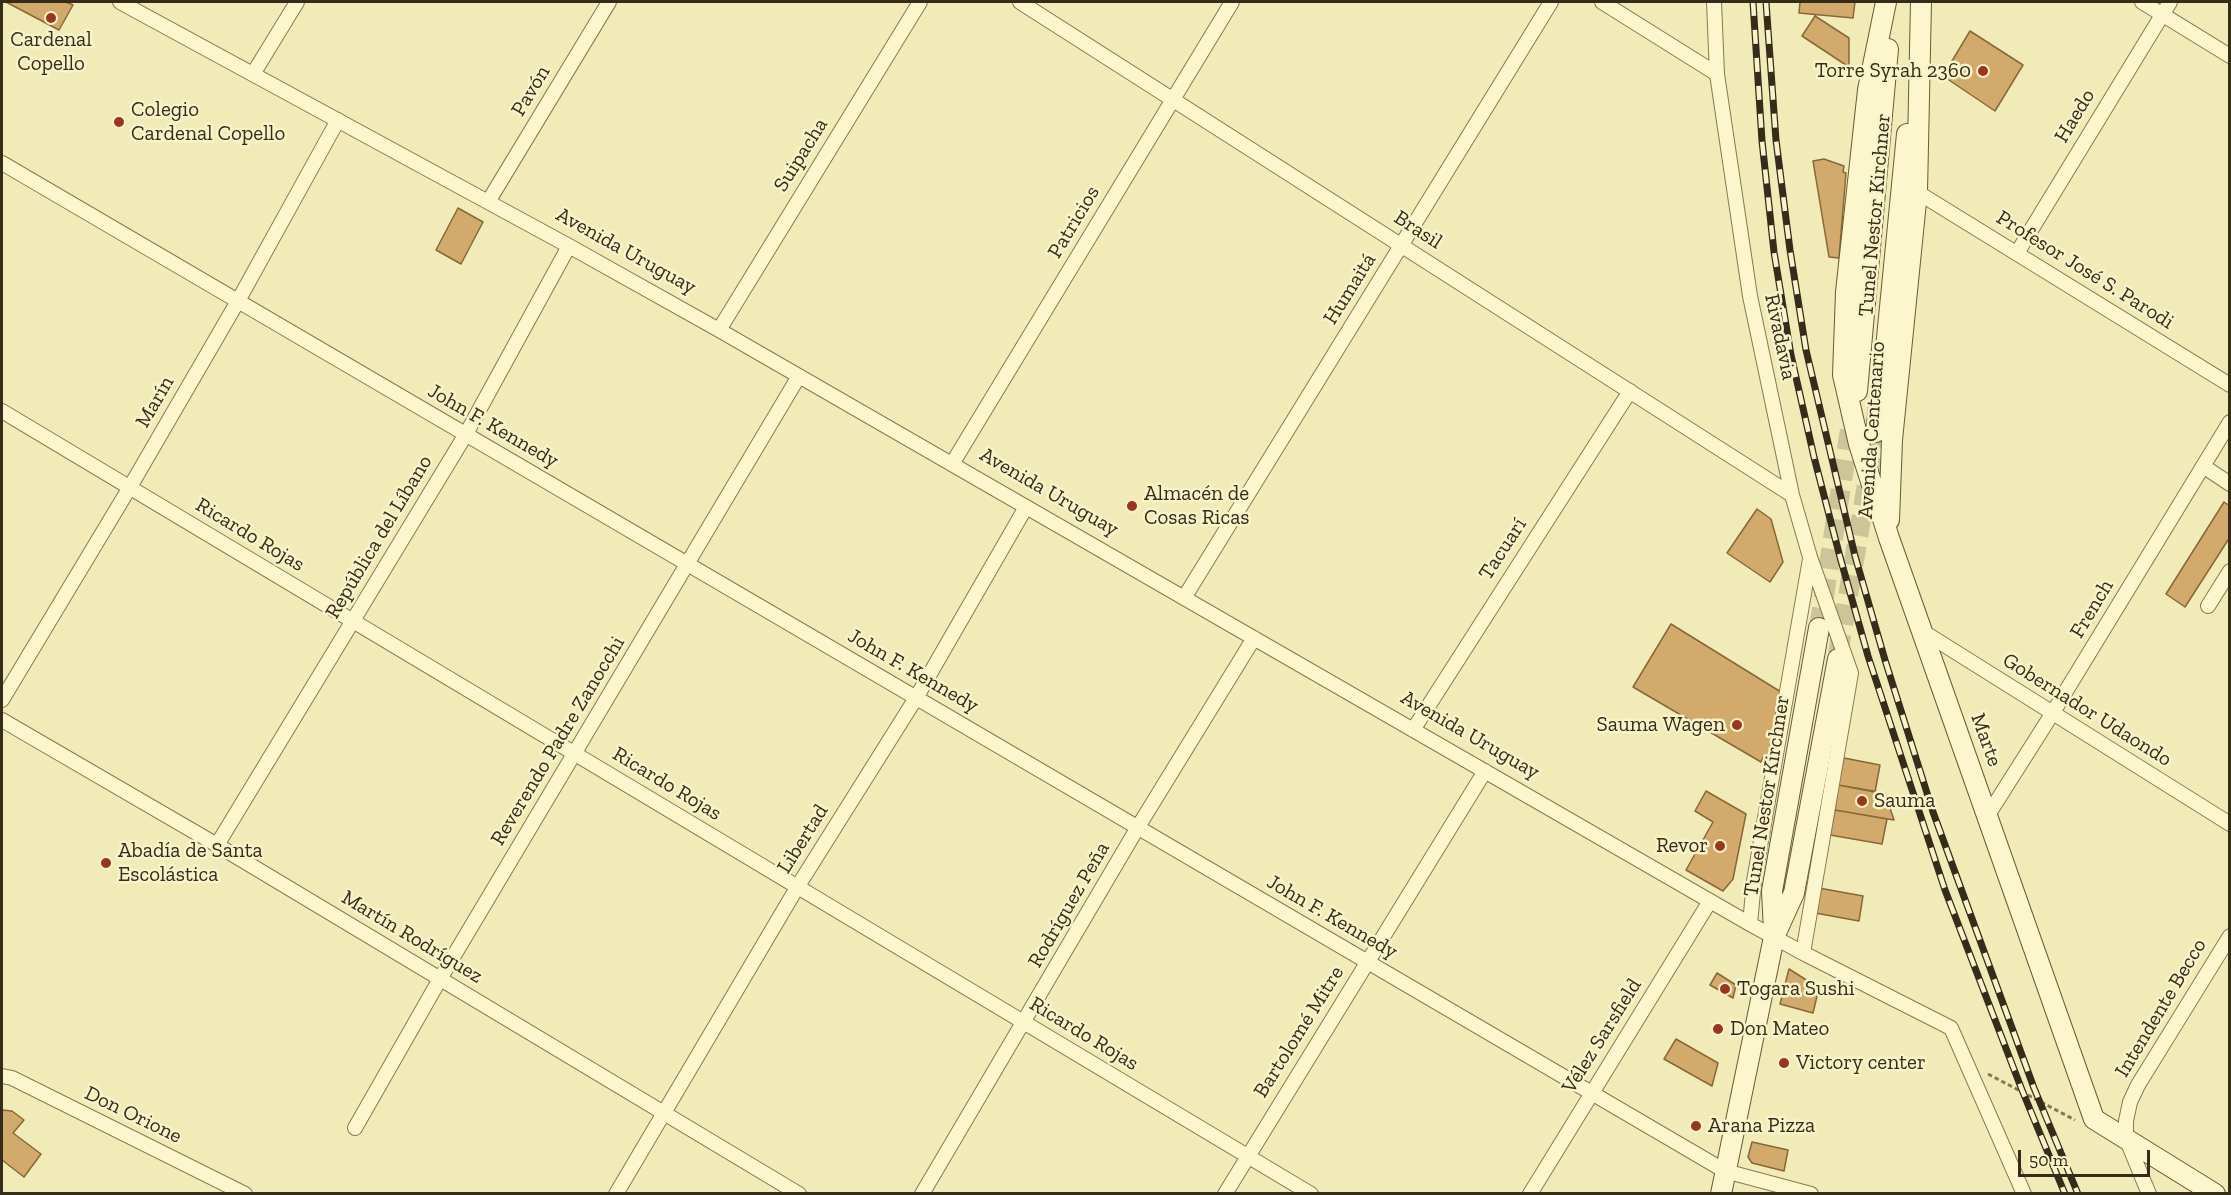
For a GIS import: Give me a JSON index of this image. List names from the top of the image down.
{
  "streets": {
    "street": [
      "Pavón",
      "Haedo",
      "Suipacha",
      "Tunel Nestor Kirchner",
      "Patricios",
      "Brasil",
      "Avenida Uruguay",
      "Profesor José S. Parodi",
      "Humaitá",
      "Rivadavia",
      "Marín",
      "John F. Kennedy",
      "Avenida Centenario",
      "Ricardo Rojas",
      "República del Líbano",
      "Tacuarí",
      "French",
      "Gobernador Udaondo",
      "Marte",
      "Reverendo Padre Zanocchi",
      "Libertad",
      "Rodríguez Peña",
      "Martín Rodríguez",
      "Intendente Becco",
      "Bartolomé Mitre",
      "Vélez Sarsfield",
      "Don Orione"
    ]
  },
  "crossings": [
    ["Pavón", "Avenida Uruguay"],
    ["Haedo", "Profesor José S. Parodi"],
    ["Suipacha", "Avenida Uruguay"],
    ["Tunel Nestor Kirchner", "Avenida Uruguay"],
    ["Tunel Nestor Kirchner", "Rivadavia"],
    ["Tunel Nestor Kirchner", "Avenida Centenario"],
    ["Patricios", "Brasil"],
    ["Patricios", "Avenida Uruguay"],
    ["Brasil", "Humaitá"],
    ["Brasil", "Rivadavia"],
    ["Brasil", "Tacuarí"],
    ["Avenida Uruguay", "Humaitá"],
    ["Avenida Uruguay", "Marín"],
    ["Avenida Uruguay", "República del Líbano"],
    ["Avenida Uruguay", "Tacuarí"],
    ["Avenida Uruguay", "Reverendo Padre Zanocchi"],
    ["Avenida Uruguay", "Libertad"],
    ["Avenida Uruguay", "Rodríguez Peña"],
    ["Avenida Uruguay", "Bartolomé Mitre"],
    ["Avenida Uruguay", "Vélez Sarsfield"],
    ["Profesor José S. Parodi", "Avenida Centenario"],
    ["Marín", "John F. Kennedy"],
    ["Marín", "Ricardo Rojas"],
    ["John F. Kennedy", "República del Líbano"],
    ["John F. Kennedy", "Reverendo Padre Zanocchi"],
    ["John F. Kennedy", "Libertad"],
    ["John F. Kennedy", "Rodríguez Peña"],
    ["John F. Kennedy", "Bartolomé Mitre"],
    ["John F. Kennedy", "Vélez Sarsfield"],
    ["Avenida Centenario", "Marte"],
    ["Ricardo Rojas", "República del Líbano"],
    ["Ricardo Rojas", "Reverendo Padre Zanocchi"],
    ["Ricardo Rojas", "Libertad"],
    ["Ricardo Rojas", "Rodríguez Peña"],
    ["Ricardo Rojas", "Bartolomé Mitre"],
    ["República del Líbano", "Martín Rodríguez"],
    ["French", "Gobernador Udaondo"],
    ["French", "Marte"],
    ["Gobernador Udaondo", "Marte"],
    ["Reverendo Padre Zanocchi", "Martín Rodríguez"],
    ["Libertad", "Martín Rodríguez"]
  ],
  "places": [
    "Cardenal Copello",
    "Torre Syrah 2360",
    "Colegio Cardenal Copello",
    "Almacén de Cosas Ricas",
    "Sauma Wagen",
    "Sauma",
    "Revor",
    "Abadía de Santa Escolástica",
    "Togara Sushi",
    "Don Mateo",
    "Victory center",
    "Arana Pizza"
  ],
  "scale_bar": "50 m"
}
